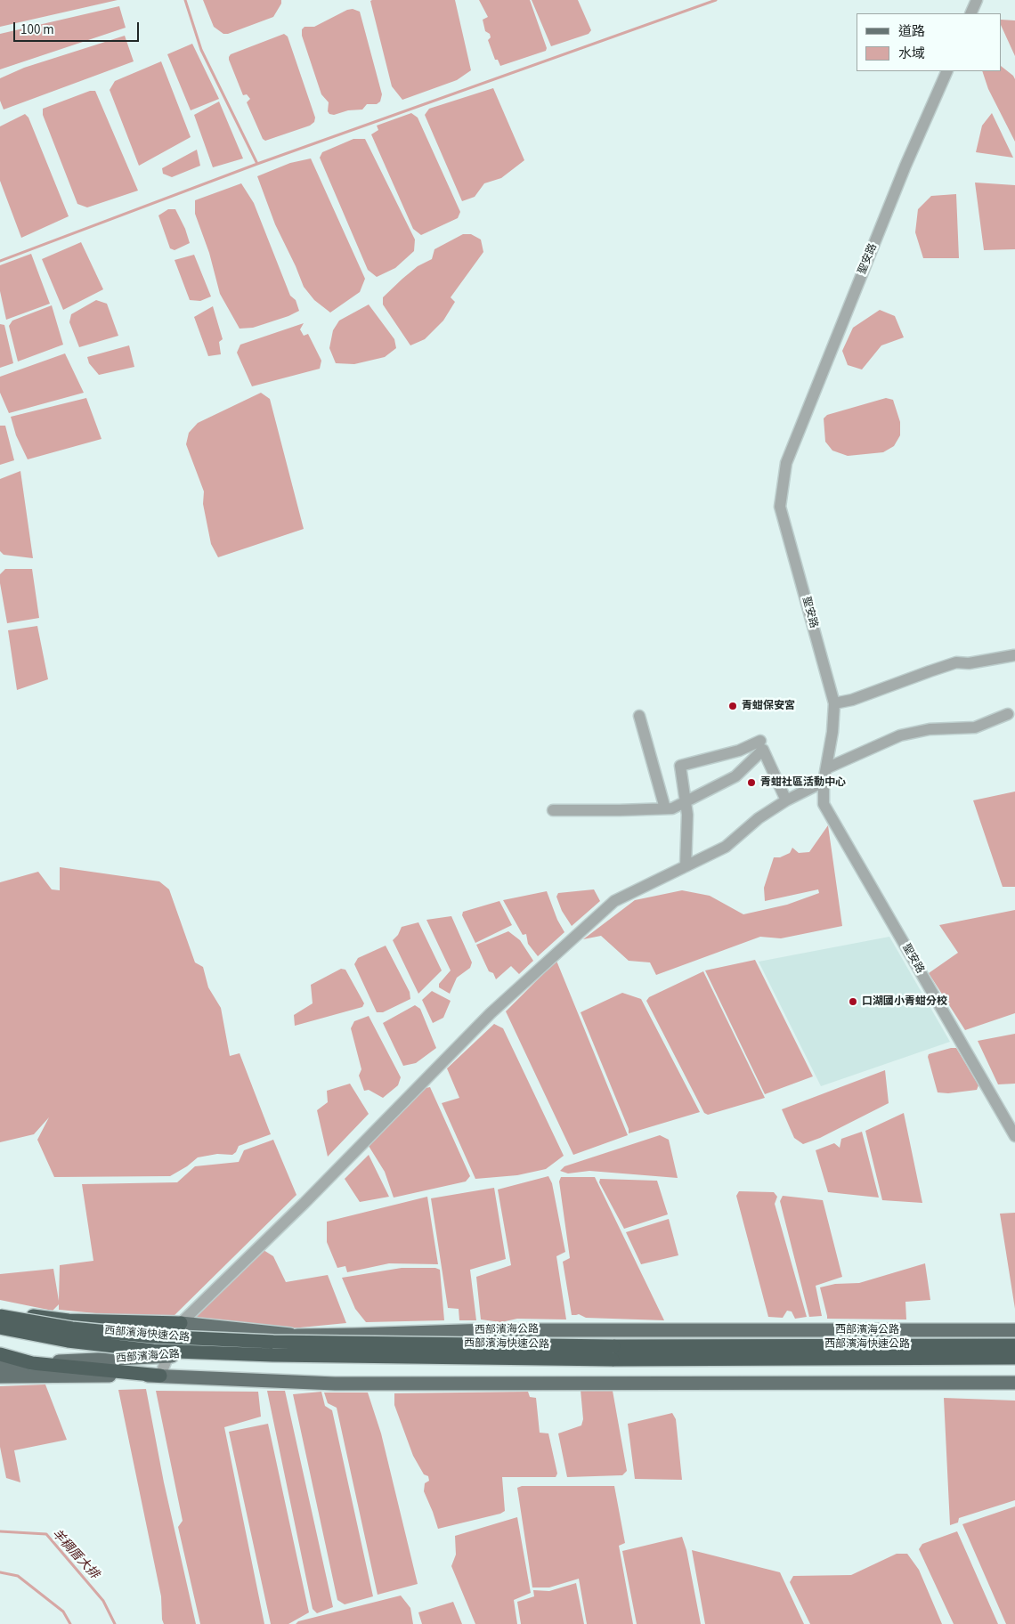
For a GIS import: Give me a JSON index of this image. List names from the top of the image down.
{
  "streets": {
    "highway": ["西部濱海快速公路"],
    "main road": ["西部濱海公路"],
    "street": ["聖安路"]
  },
  "water": ["羊稠厝大排"],
  "places": ["青蚶保安宮", "青蚶社區活動中心", "口湖國小青蚶分校"],
  "legend": ["道路", "水域"],
  "scale_bar": "100 m"
}
